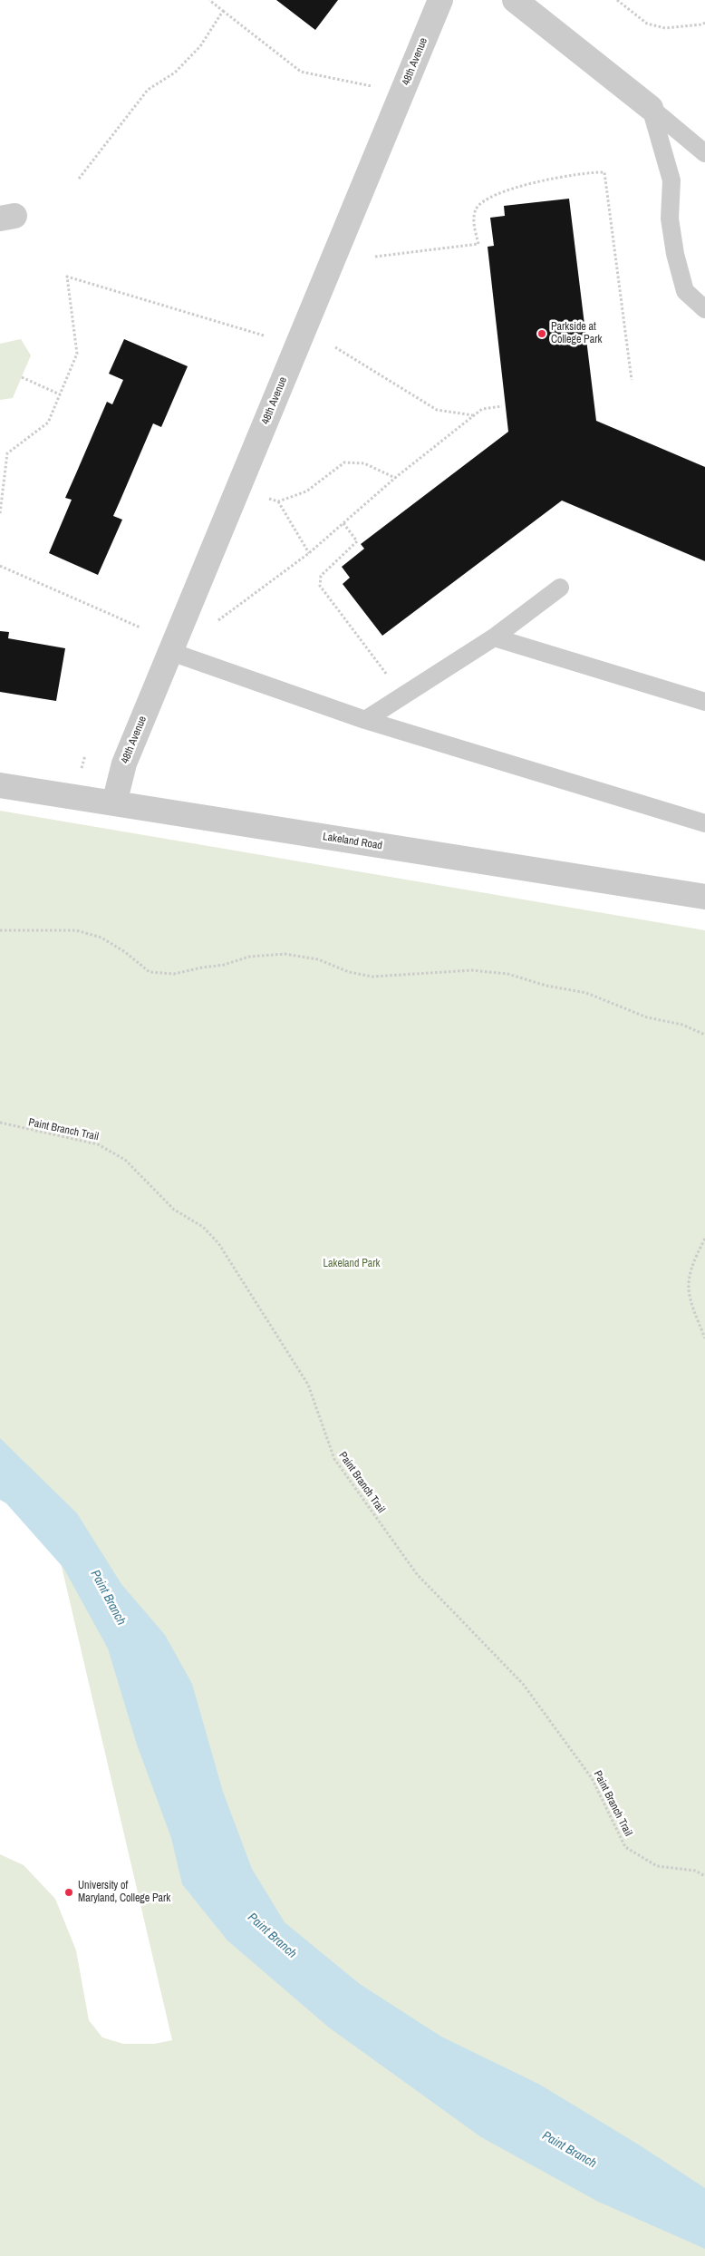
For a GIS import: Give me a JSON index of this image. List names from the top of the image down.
{
  "streets": {
    "street": ["48th Avenue", "Lakeland Road"],
    "path": ["Paint Branch Trail"]
  },
  "crossings": [
    ["48th Avenue", "Lakeland Road"]
  ],
  "water": ["Paint Branch"],
  "parks": ["Lakeland Park"],
  "places": ["Parkside at College Park", "University of Maryland, College Park"]
}
